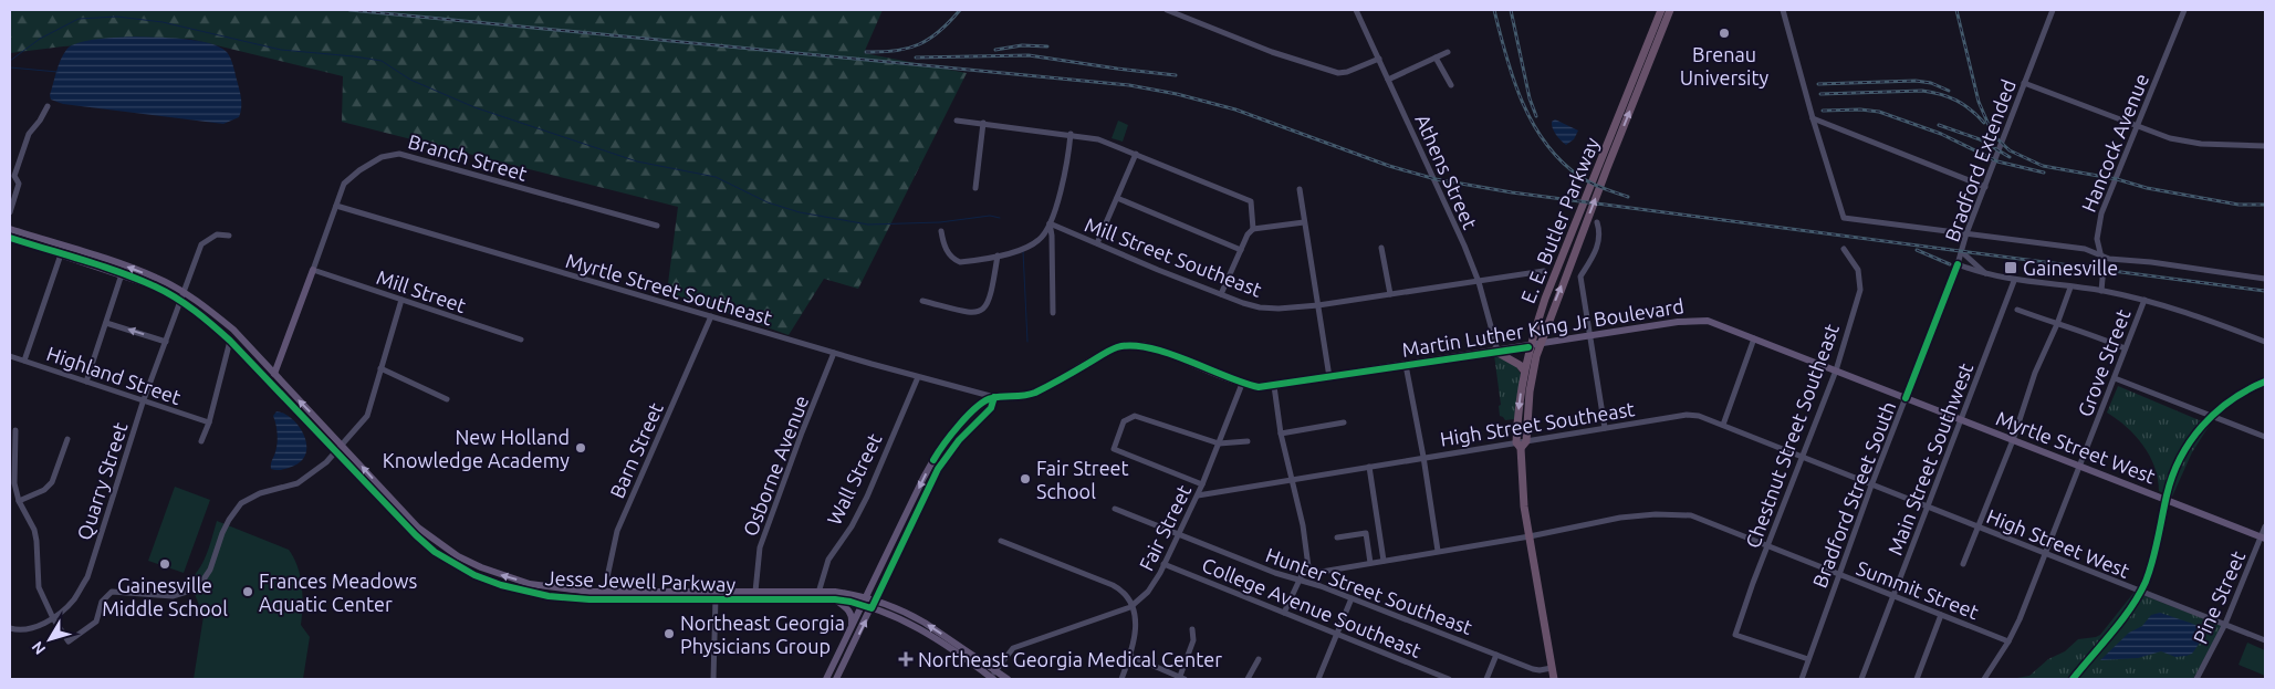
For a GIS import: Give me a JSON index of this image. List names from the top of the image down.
{
  "streets": {
    "highway": ["E. E. Butler Parkway"],
    "main road": [
      "Branch Street",
      "Martin Luther King Jr Boulevard",
      "Myrtle Street West",
      "Jesse Jewell Parkway"
    ],
    "street": [
      "Hancock Avenue",
      "Bradford Extended",
      "Athens Street",
      "Mill Street Southeast",
      "Myrtle Street Southeast",
      "Mill Street",
      "Grove Street",
      "Highland Street",
      "High Street Southeast",
      "Chestnut Street Southeast",
      "Barn Street",
      "Main Street Southwest",
      "Osborne Avenue",
      "Wall Street",
      "Quarry Street",
      "Bradford Street South",
      "Fair Street",
      "High Street West",
      "Summit Street",
      "Hunter Street Southeast",
      "Pine Street",
      "College Avenue Southeast"
    ]
  },
  "crossings": [
    ["Branch Street", "Myrtle Street Southeast"],
    ["Branch Street", "Mill Street"],
    ["Branch Street", "Jesse Jewell Parkway"],
    ["Bradford Extended", "Bradford Street South"],
    ["Athens Street", "Mill Street Southeast"],
    ["Athens Street", "Martin Luther King Jr Boulevard"],
    ["E. E. Butler Parkway", "Martin Luther King Jr Boulevard"],
    ["E. E. Butler Parkway", "High Street Southeast"],
    ["E. E. Butler Parkway", "Summit Street"],
    ["E. E. Butler Parkway", "Hunter Street Southeast"],
    ["Myrtle Street Southeast", "Martin Luther King Jr Boulevard"],
    ["Myrtle Street Southeast", "Barn Street"],
    ["Myrtle Street Southeast", "Osborne Avenue"],
    ["Myrtle Street Southeast", "Wall Street"],
    ["Martin Luther King Jr Boulevard", "Chestnut Street Southeast"],
    ["Martin Luther King Jr Boulevard", "Myrtle Street West"],
    ["Martin Luther King Jr Boulevard", "Bradford Street South"],
    ["Martin Luther King Jr Boulevard", "Fair Street"],
    ["Grove Street", "Myrtle Street West"],
    ["Grove Street", "High Street West"],
    ["Grove Street", "Summit Street"],
    ["Highland Street", "Quarry Street"],
    ["High Street Southeast", "Chestnut Street Southeast"],
    ["High Street Southeast", "Bradford Street South"],
    ["High Street Southeast", "Fair Street"],
    ["High Street Southeast", "High Street West"],
    ["Chestnut Street Southeast", "Bradford Street South"],
    ["Chestnut Street Southeast", "Summit Street"],
    ["Myrtle Street West", "Main Street Southwest"],
    ["Myrtle Street West", "Bradford Street South"],
    ["Myrtle Street West", "Pine Street"],
    ["Barn Street", "Jesse Jewell Parkway"],
    ["Main Street Southwest", "High Street West"],
    ["Main Street Southwest", "Summit Street"],
    ["Osborne Avenue", "Jesse Jewell Parkway"],
    ["Wall Street", "Jesse Jewell Parkway"],
    ["Quarry Street", "Jesse Jewell Parkway"],
    ["Bradford Street South", "High Street West"],
    ["Bradford Street South", "Summit Street"],
    ["Fair Street", "Hunter Street Southeast"],
    ["Fair Street", "College Avenue Southeast"],
    ["High Street West", "Pine Street"],
    ["Summit Street", "Hunter Street Southeast"]
  ],
  "places": {
    "other": [
      "Brenau University",
      "New Holland Knowledge Academy",
      "Fair Street School",
      "Gainesville Middle School",
      "Frances Meadows Aquatic Center",
      "Northeast Georgia Physicians Group"
    ],
    "transit": ["Gainesville"],
    "health": ["Northeast Georgia Medical Center"]
  },
  "north": "bottom left"
}
